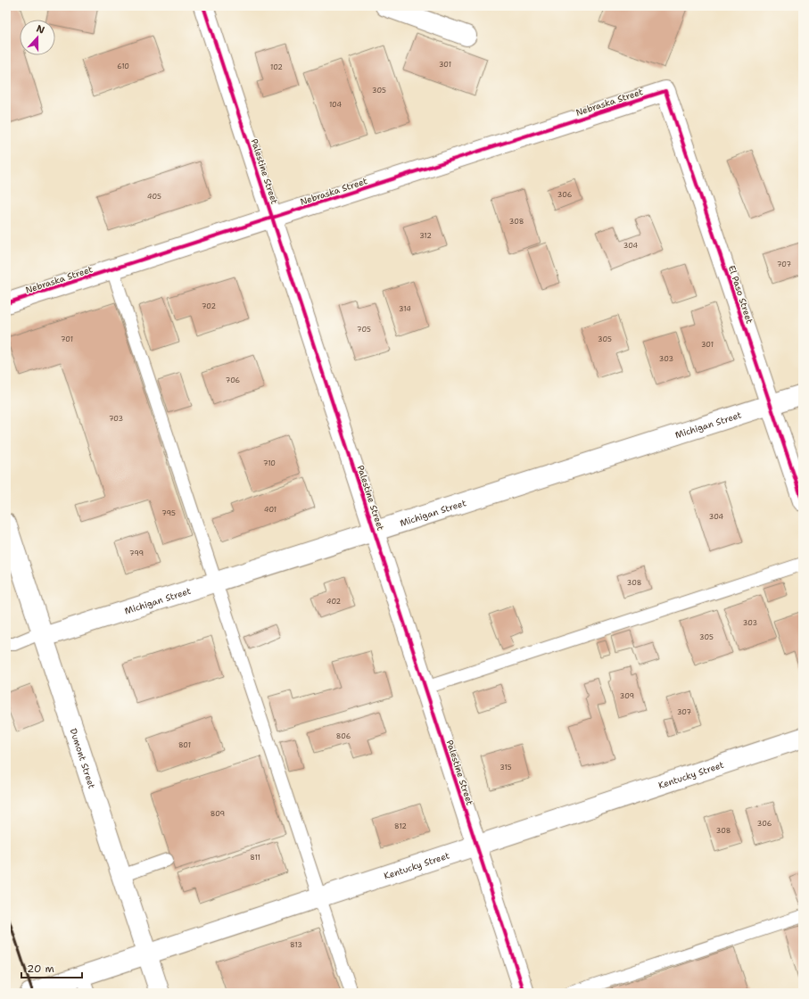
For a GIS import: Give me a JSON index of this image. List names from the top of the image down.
{
  "streets": {
    "street": [
      "Nebraska Street",
      "Palestine Street",
      "El Paso Street",
      "Michigan Street",
      "Dumont Street",
      "Kentucky Street"
    ]
  },
  "crossings": [
    ["Nebraska Street", "Palestine Street"],
    ["Nebraska Street", "El Paso Street"],
    ["Palestine Street", "Michigan Street"],
    ["Palestine Street", "Kentucky Street"],
    ["El Paso Street", "Michigan Street"],
    ["Michigan Street", "Dumont Street"],
    ["Dumont Street", "Kentucky Street"]
  ],
  "house_numbers": [
    "301",
    "610",
    "102",
    "305",
    "104",
    "306",
    "405",
    "308",
    "312",
    "304",
    "707",
    "702",
    "314",
    "705",
    "701",
    "305",
    "301",
    "303",
    "706",
    "703",
    "710",
    "401",
    "795",
    "304",
    "799",
    "308",
    "402",
    "303",
    "305",
    "309",
    "307",
    "806",
    "801",
    "315",
    "809",
    "306",
    "812",
    "308",
    "811",
    "813"
  ],
  "scale_bar": "20 m",
  "north": "top"
}
